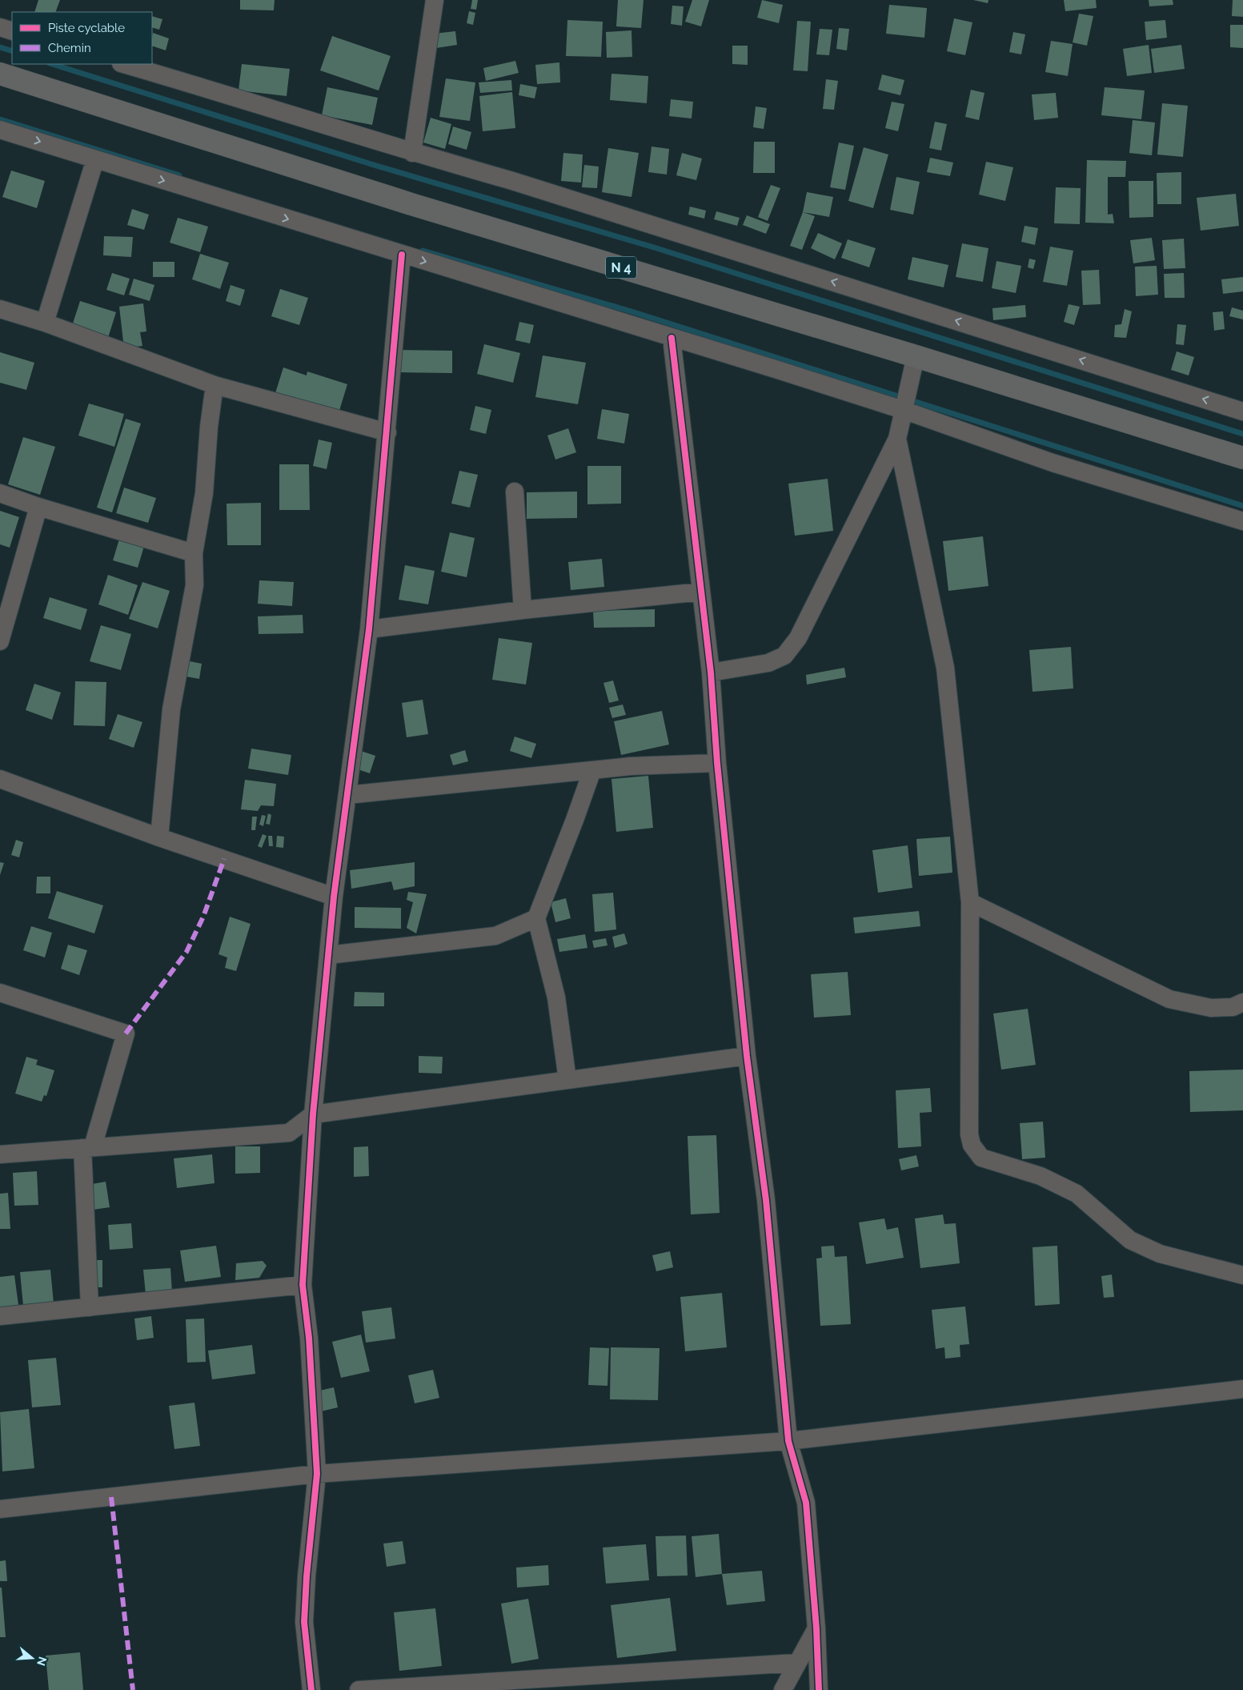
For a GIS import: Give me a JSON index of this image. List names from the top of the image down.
{
  "streets": {
    "highway": ["N 4"]
  },
  "legend": ["Piste cyclable", "Chemin"],
  "north": "right"
}
